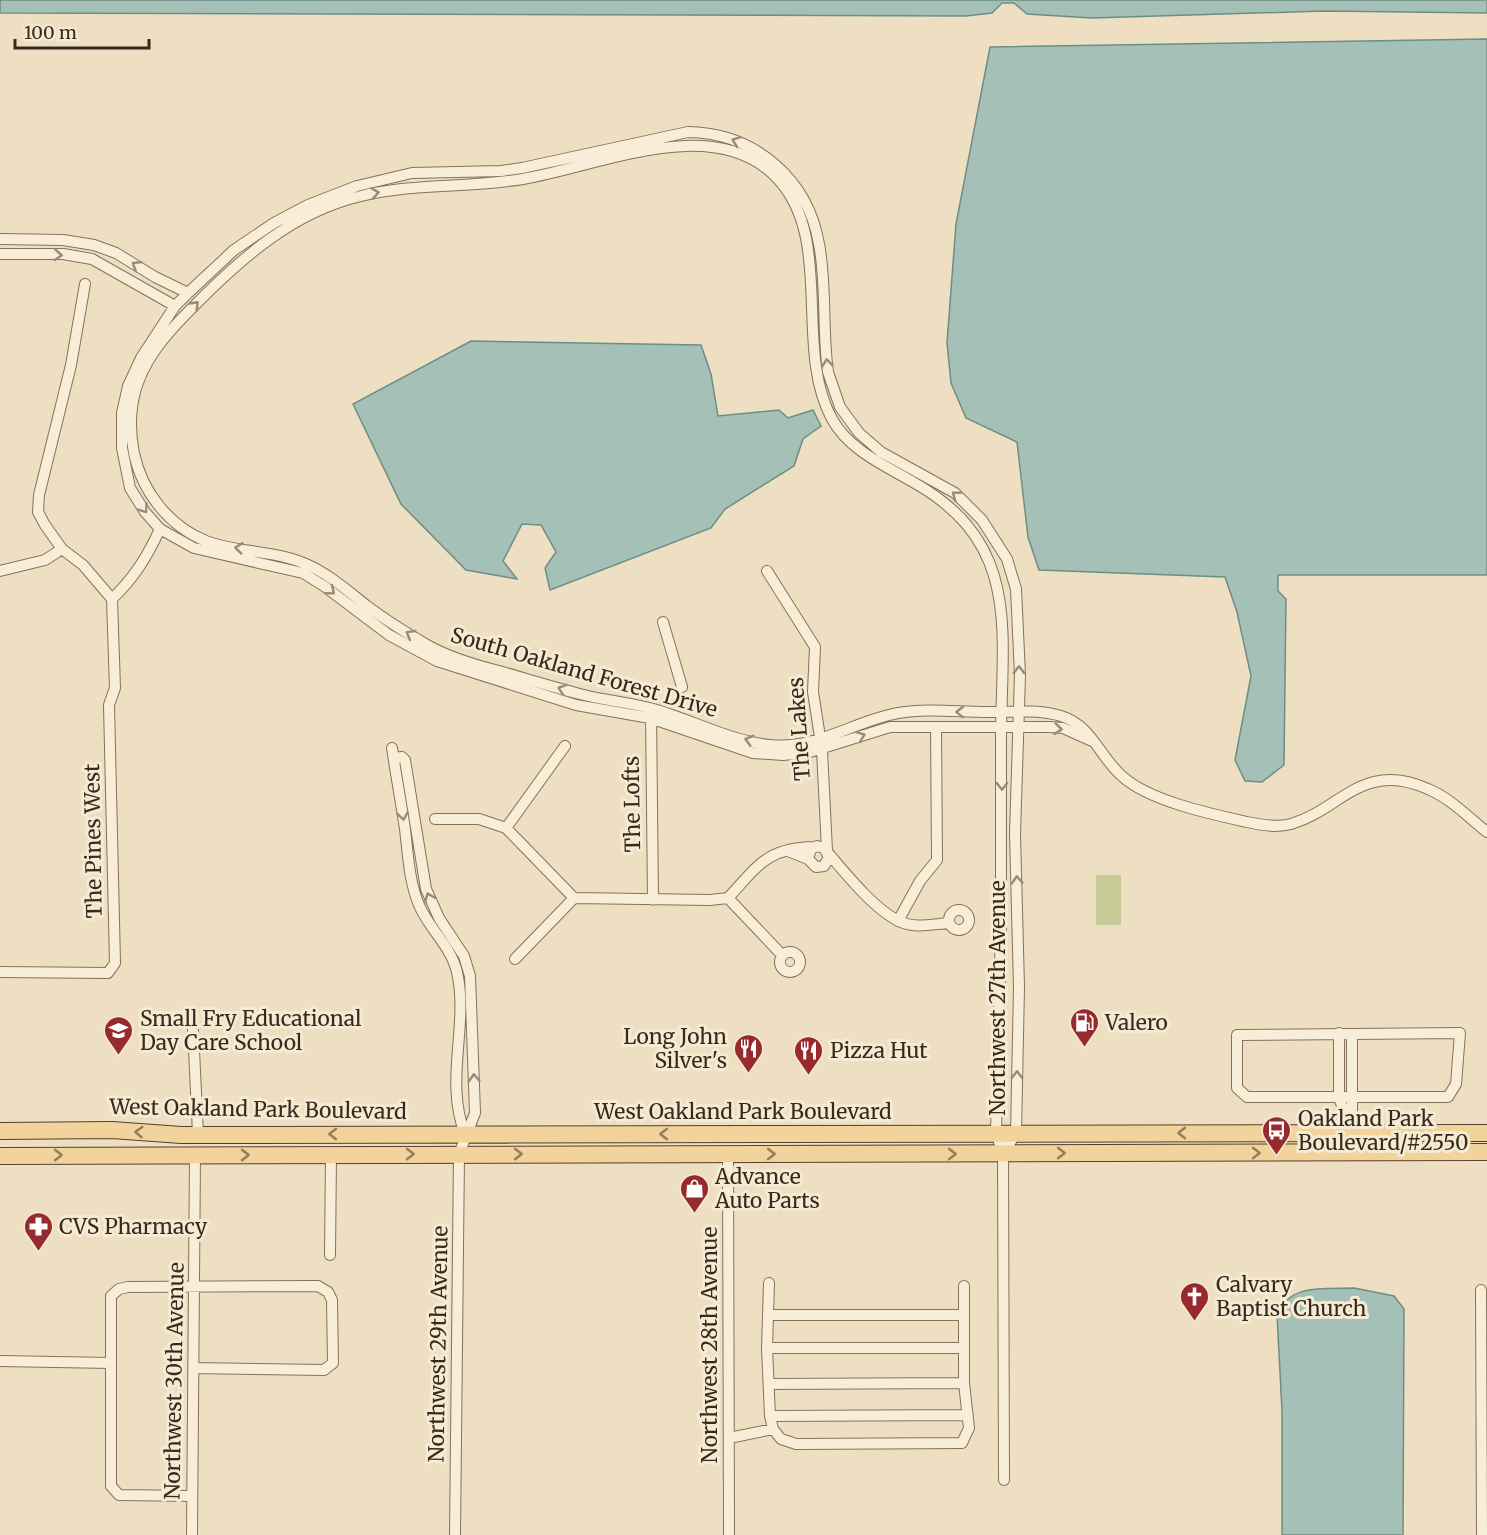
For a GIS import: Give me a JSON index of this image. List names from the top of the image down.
{
  "streets": {
    "main road": ["West Oakland Park Boulevard"],
    "street": [
      "South Oakland Forest Drive",
      "The Lakes",
      "The Lofts",
      "The Pines West",
      "Northwest 27th Avenue",
      "Northwest 29th Avenue",
      "Northwest 28th Avenue",
      "Northwest 30th Avenue"
    ]
  },
  "crossings": [
    ["South Oakland Forest Drive", "The Lakes"],
    ["South Oakland Forest Drive", "The Lofts"],
    ["South Oakland Forest Drive", "Northwest 27th Avenue"],
    ["South Oakland Forest Drive", "West Oakland Park Boulevard"],
    ["Northwest 27th Avenue", "West Oakland Park Boulevard"],
    ["West Oakland Park Boulevard", "Northwest 29th Avenue"],
    ["West Oakland Park Boulevard", "Northwest 28th Avenue"],
    ["West Oakland Park Boulevard", "Northwest 30th Avenue"]
  ],
  "places": {
    "fuel station": ["Valero"],
    "school or university": ["Small Fry Educational Day Care School"],
    "restaurant": ["Long John Silver's", "Pizza Hut"],
    "bus stop": ["Oakland Park Boulevard/#2550"],
    "shop": ["Advance Auto Parts"],
    "pharmacy": ["CVS Pharmacy"],
    "church": ["Calvary Baptist Church"]
  },
  "scale_bar": "100 m"
}
